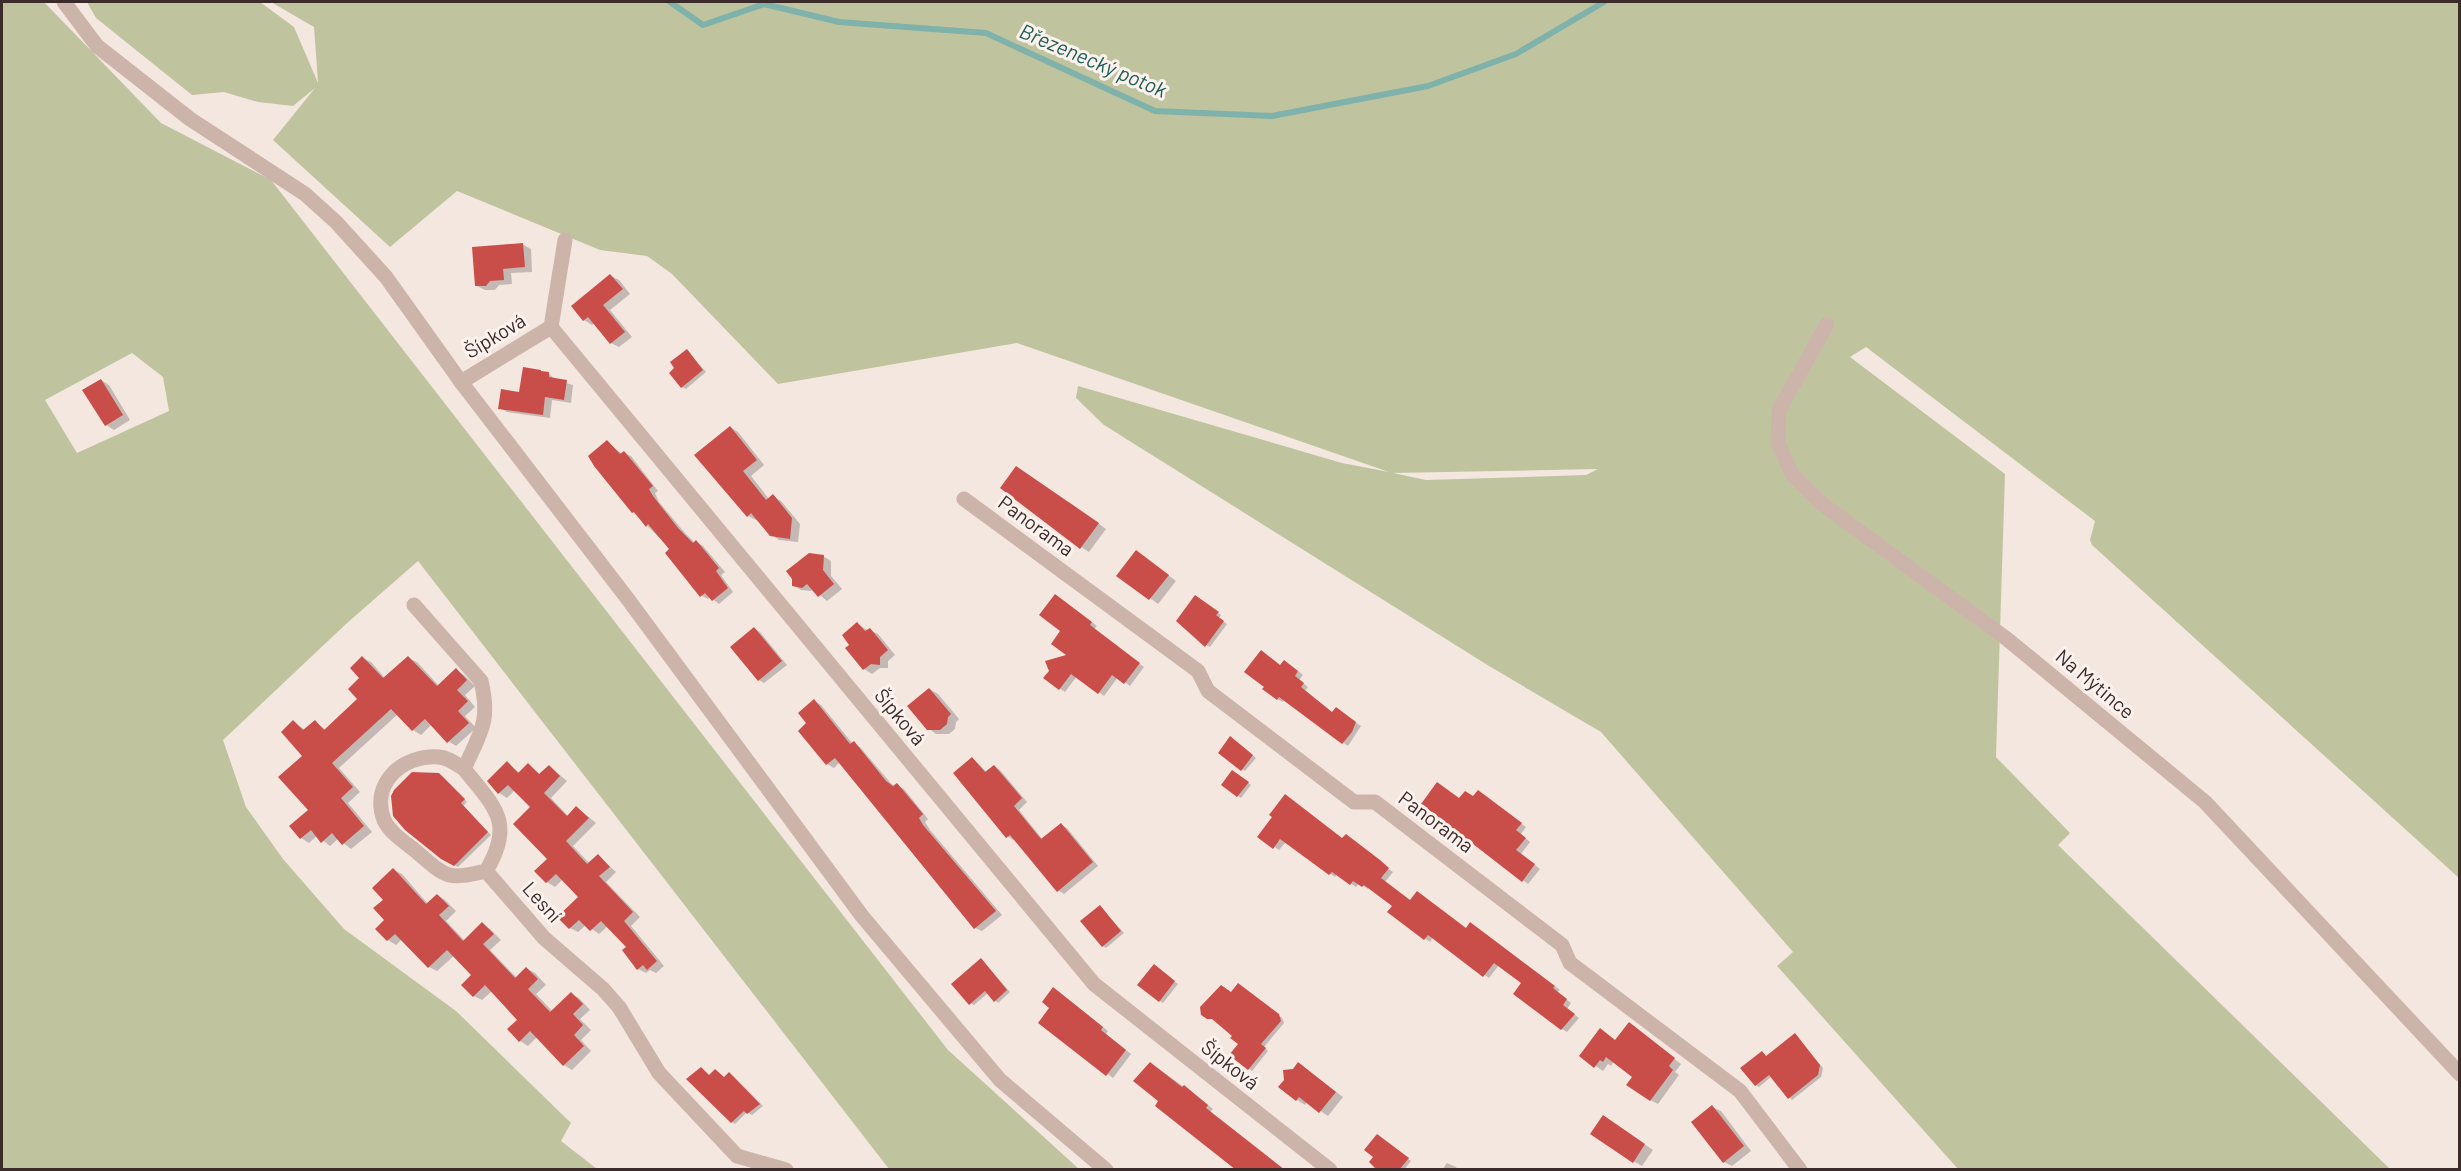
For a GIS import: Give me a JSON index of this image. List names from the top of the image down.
{
  "streets": {
    "street": [
      "Šípková",
      "Panorama",
      "Na Mýtince",
      "Lesní"
    ]
  },
  "water": ["Březenecký potok"]
}
